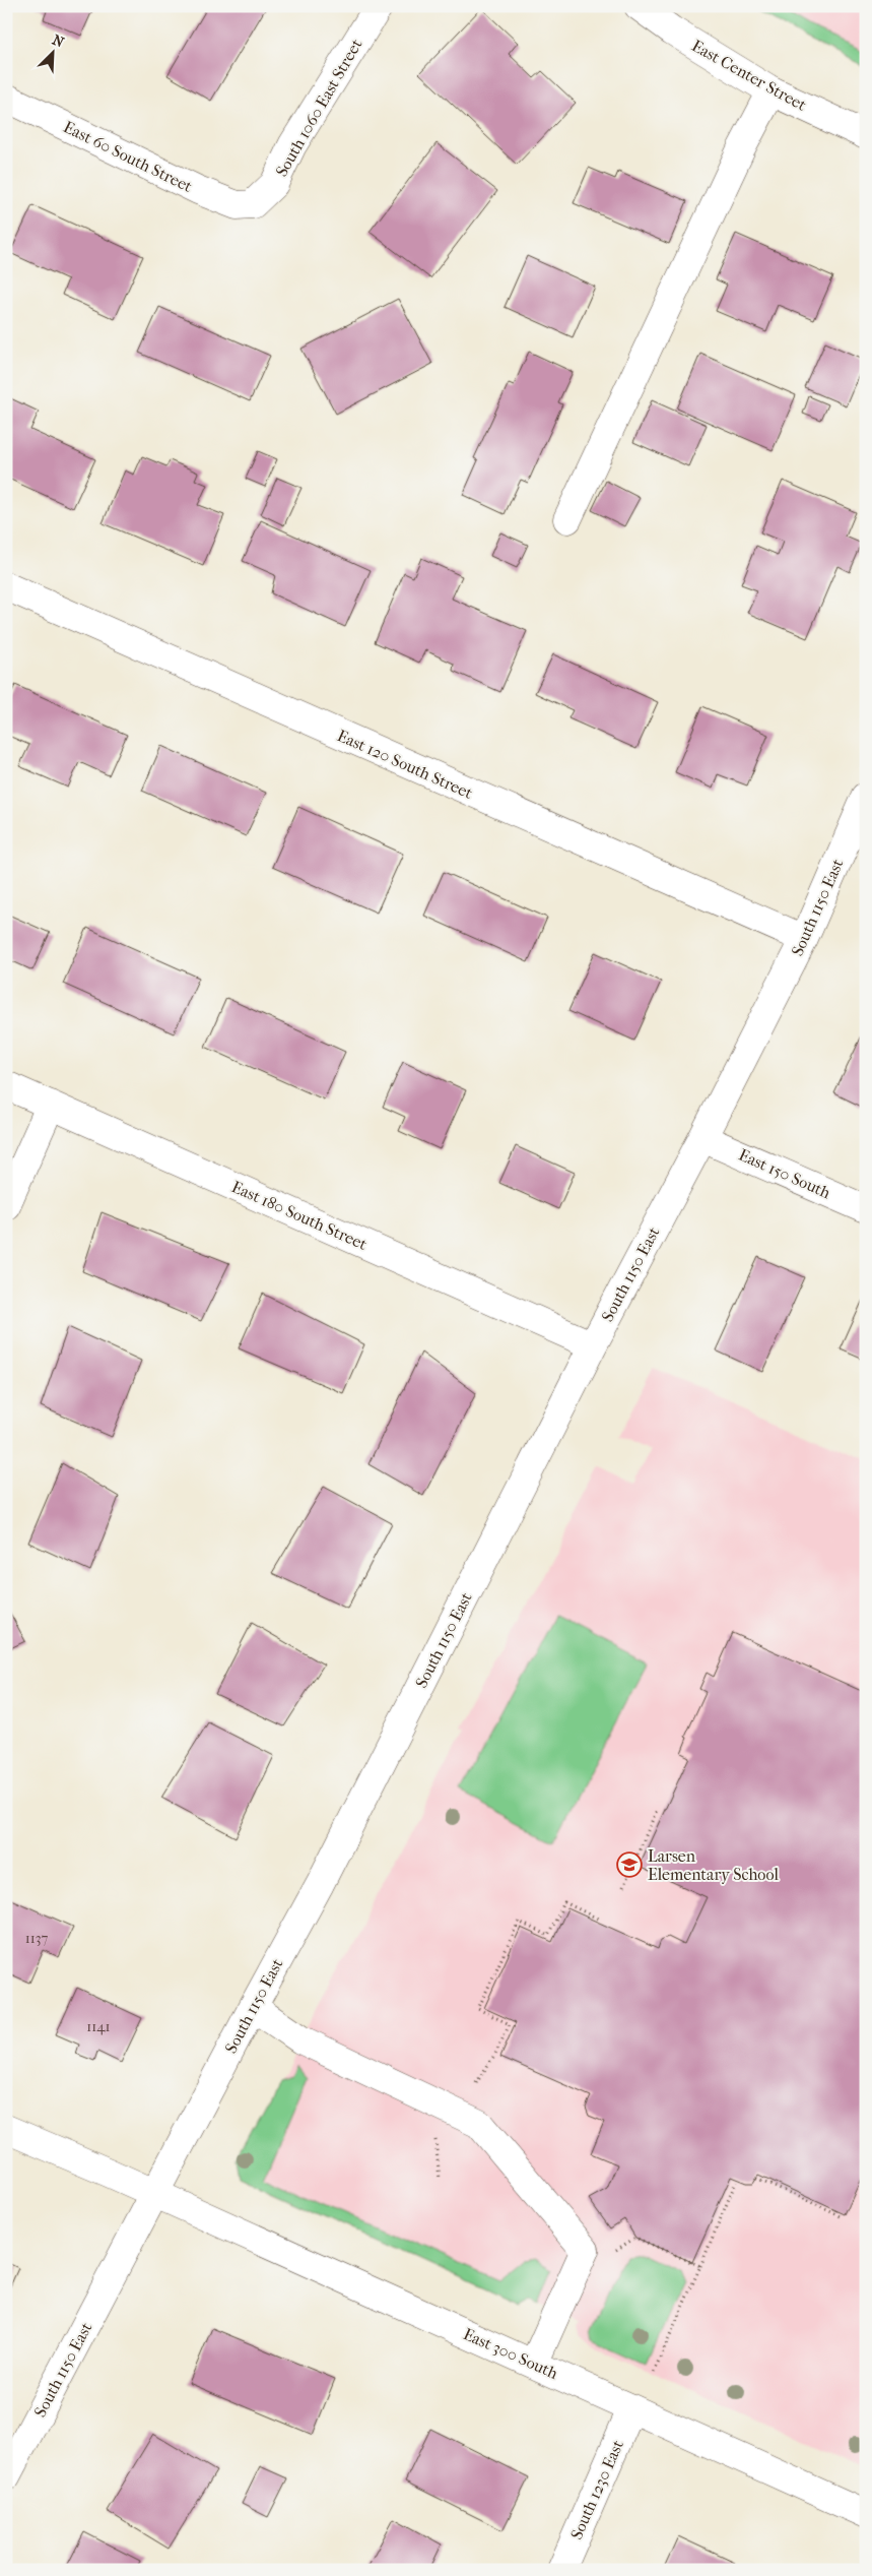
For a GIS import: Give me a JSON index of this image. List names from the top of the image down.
{
  "streets": {
    "street": [
      "East Center Street",
      "South 1060 East Street",
      "East 60 South Street",
      "East 120 South Street",
      "South 1150 East",
      "East 150 South",
      "East 180 South Street",
      "East 300 South",
      "South 1230 East"
    ]
  },
  "crossings": [
    ["South 1060 East Street", "East 60 South Street"],
    ["East 120 South Street", "South 1150 East"],
    ["South 1150 East", "East 150 South"],
    ["South 1150 East", "East 180 South Street"],
    ["South 1150 East", "East 300 South"],
    ["East 300 South", "South 1230 East"]
  ],
  "places": {
    "school or university": ["Larsen Elementary School"]
  },
  "house_numbers": ["1137", "1141"],
  "north": "top right"
}
